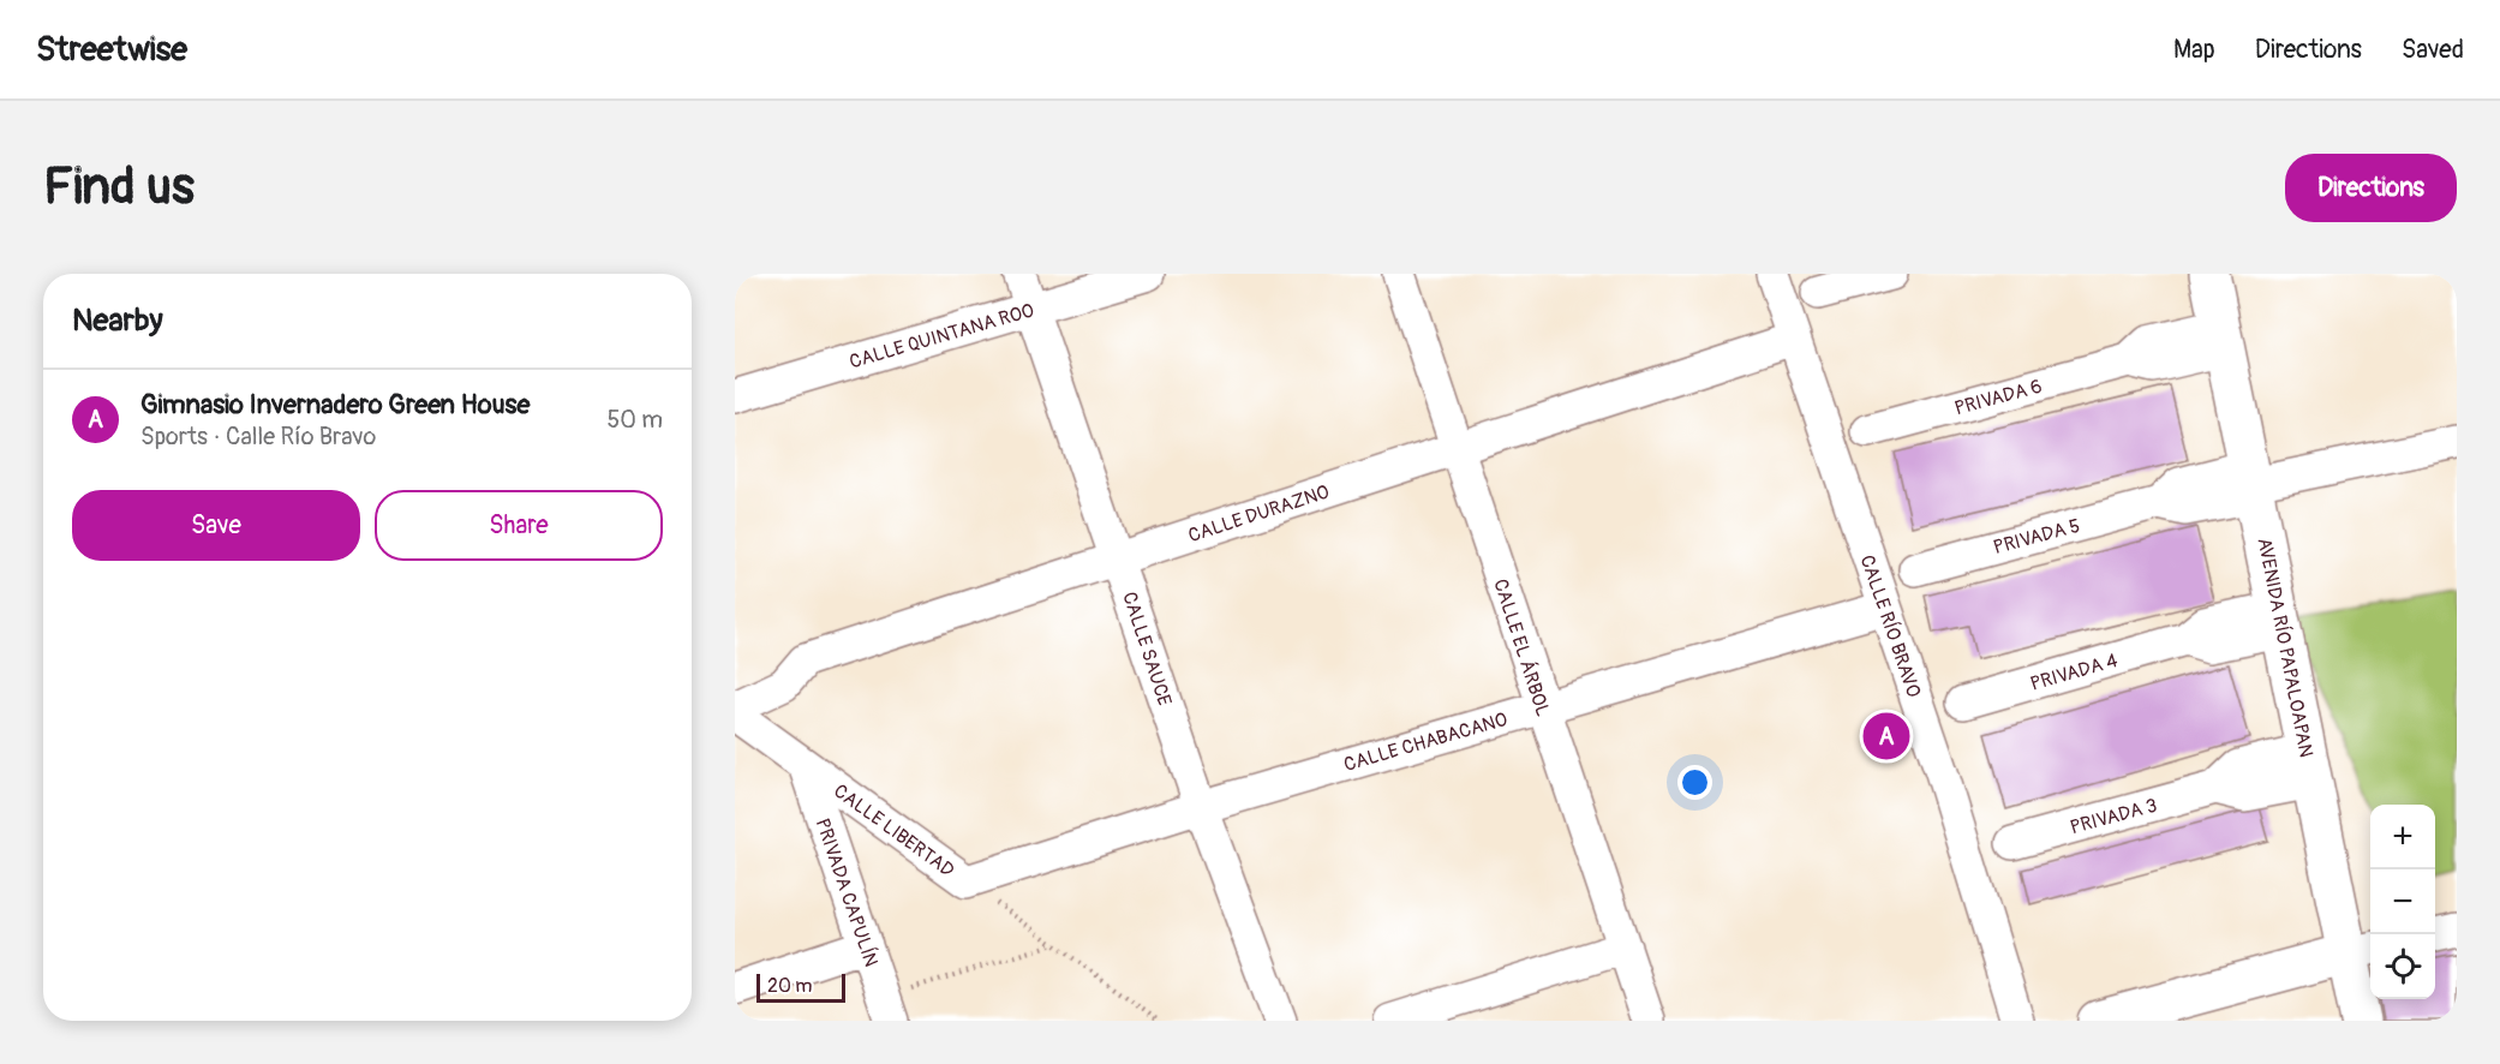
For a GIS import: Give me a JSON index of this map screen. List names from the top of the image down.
{
  "streets": {
    "main road": ["AVENIDA RÍO PAPALOAPAN"],
    "street": [
      "CALLE QUINTANA ROO",
      "PRIVADA 6",
      "CALLE DURAZNO",
      "PRIVADA 5",
      "CALLE RÍO BRAVO",
      "CALLE EL ÁRBOL",
      "CALLE SAUCE",
      "PRIVADA 4",
      "CALLE CHABACANO",
      "PRIVADA 3",
      "CALLE LIBERTAD",
      "PRIVADA CAPULÍN"
    ]
  },
  "crossings": [
    ["CALLE QUINTANA ROO", "CALLE SAUCE"],
    ["PRIVADA 6", "AVENIDA RÍO PAPALOAPAN"],
    ["CALLE DURAZNO", "CALLE RÍO BRAVO"],
    ["CALLE DURAZNO", "CALLE EL ÁRBOL"],
    ["CALLE DURAZNO", "CALLE SAUCE"],
    ["PRIVADA 5", "AVENIDA RÍO PAPALOAPAN"],
    ["CALLE RÍO BRAVO", "CALLE CHABACANO"],
    ["CALLE EL ÁRBOL", "CALLE CHABACANO"],
    ["AVENIDA RÍO PAPALOAPAN", "PRIVADA 4"],
    ["AVENIDA RÍO PAPALOAPAN", "PRIVADA 3"],
    ["CALLE SAUCE", "CALLE CHABACANO"],
    ["CALLE CHABACANO", "CALLE LIBERTAD"],
    ["CALLE LIBERTAD", "PRIVADA CAPULÍN"]
  ],
  "scale_bar": "20 m",
  "page": {
    "header": "Streetwise",
    "nav": ["Map", "Directions", "Saved"],
    "buttons": [
      "Directions",
      ["Save", "Share"]
    ],
    "title": "Find us",
    "heading": "Nearby",
    "list": [
      {
        "mark": "A",
        "name": "Gimnasio Invernadero Green House",
        "note": "Sports · Calle Río Bravo",
        "value": "50 m"
      }
    ],
    "pins": "A",
    "map_buttons": ["+", "−"],
    "scale": "20 m"
  }
}
